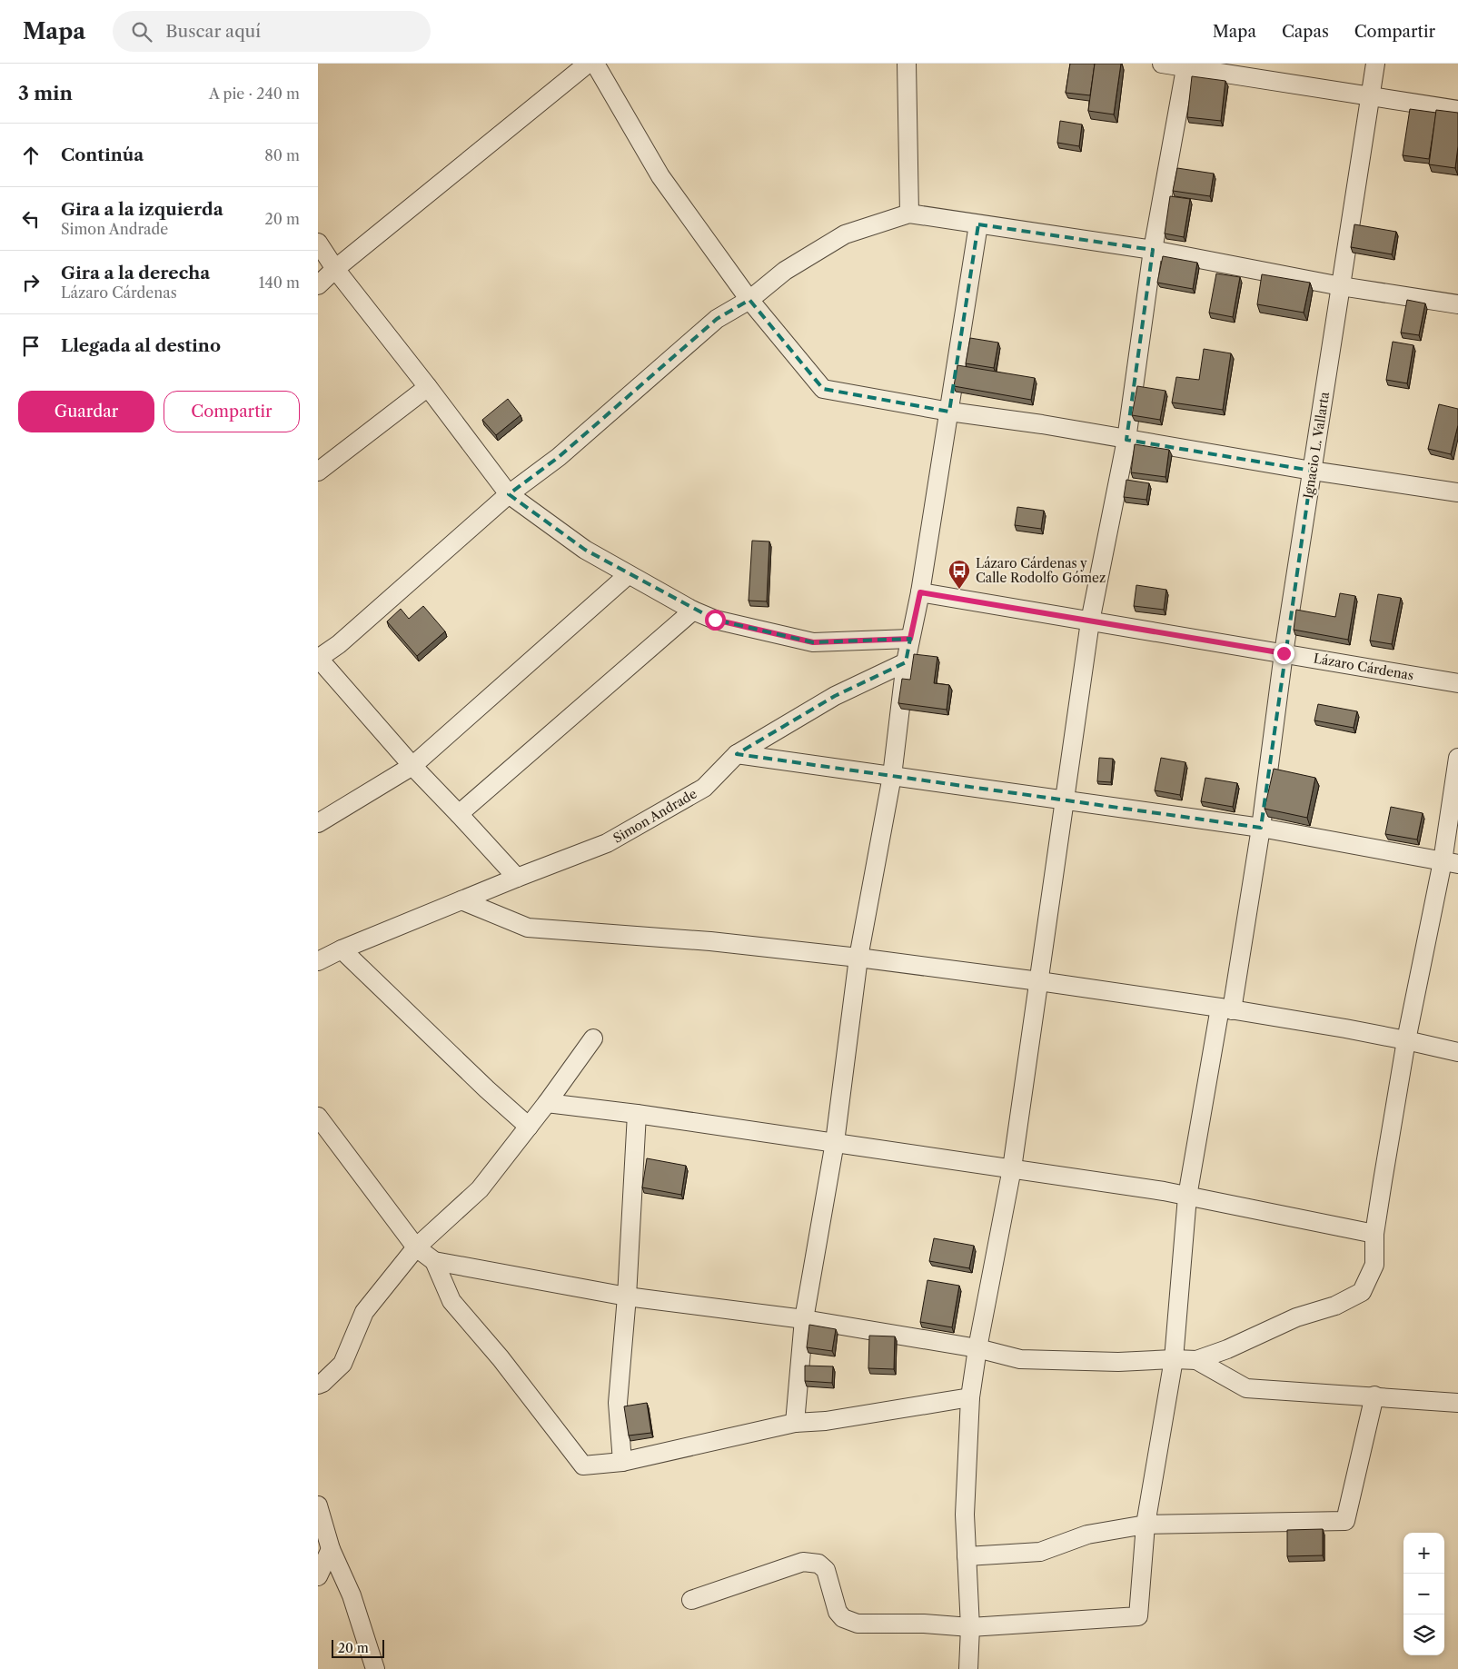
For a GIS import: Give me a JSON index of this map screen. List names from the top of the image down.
{
  "streets": {
    "street": ["Ignacio L. Vallarta", "Lázaro Cárdenas", "Simon Andrade"]
  },
  "crossings": [
    ["Ignacio L. Vallarta", "Lázaro Cárdenas"]
  ],
  "places": {
    "bus stop": ["Lázaro Cárdenas y Calle Rodolfo Gómez"]
  },
  "scale_bar": "20 m",
  "page": {
    "header": "Mapa",
    "search": "Buscar aquí",
    "nav": ["Mapa", "Capas", "Compartir"],
    "heading": ["3 min", "A pie · 240 m"],
    "list": [
      ["Continúa", "80 m"],
      ["Gira a la izquierda", "Simon Andrade", "20 m"],
      ["Gira a la derecha", "Lázaro Cárdenas", "140 m"],
      "Llegada al destino"
    ],
    "buttons": ["Guardar", "Compartir"],
    "map_buttons": ["+", "−"],
    "scale": "20 m"
  }
}
